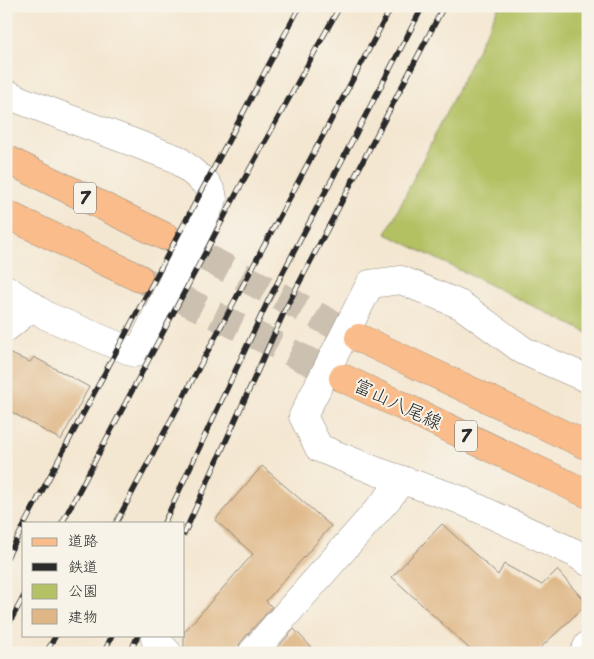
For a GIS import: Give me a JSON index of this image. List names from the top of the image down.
{
  "streets": {
    "main road": ["7", "富山八尾線"]
  },
  "legend": [
    "道路",
    "鉄道",
    "公園",
    "建物"
  ]
}
